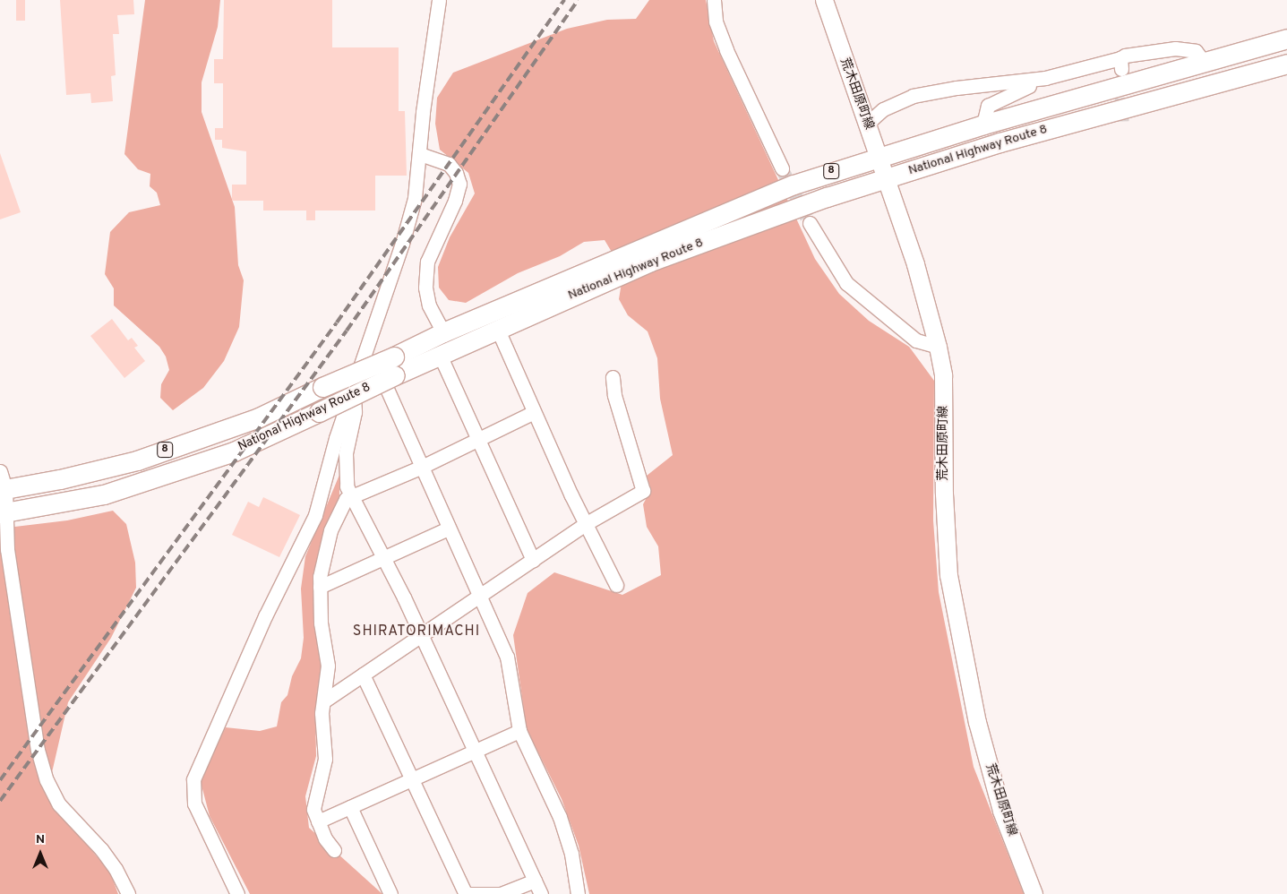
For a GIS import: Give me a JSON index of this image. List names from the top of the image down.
{
  "streets": {
    "highway": ["National Highway Route 8", "8"],
    "main road": ["荒木田原町線"]
  },
  "crossings": [
    ["荒木田原町線", "National Highway Route 8"]
  ],
  "districts": ["SHIRATORIMACHI"],
  "north": "top"
}
